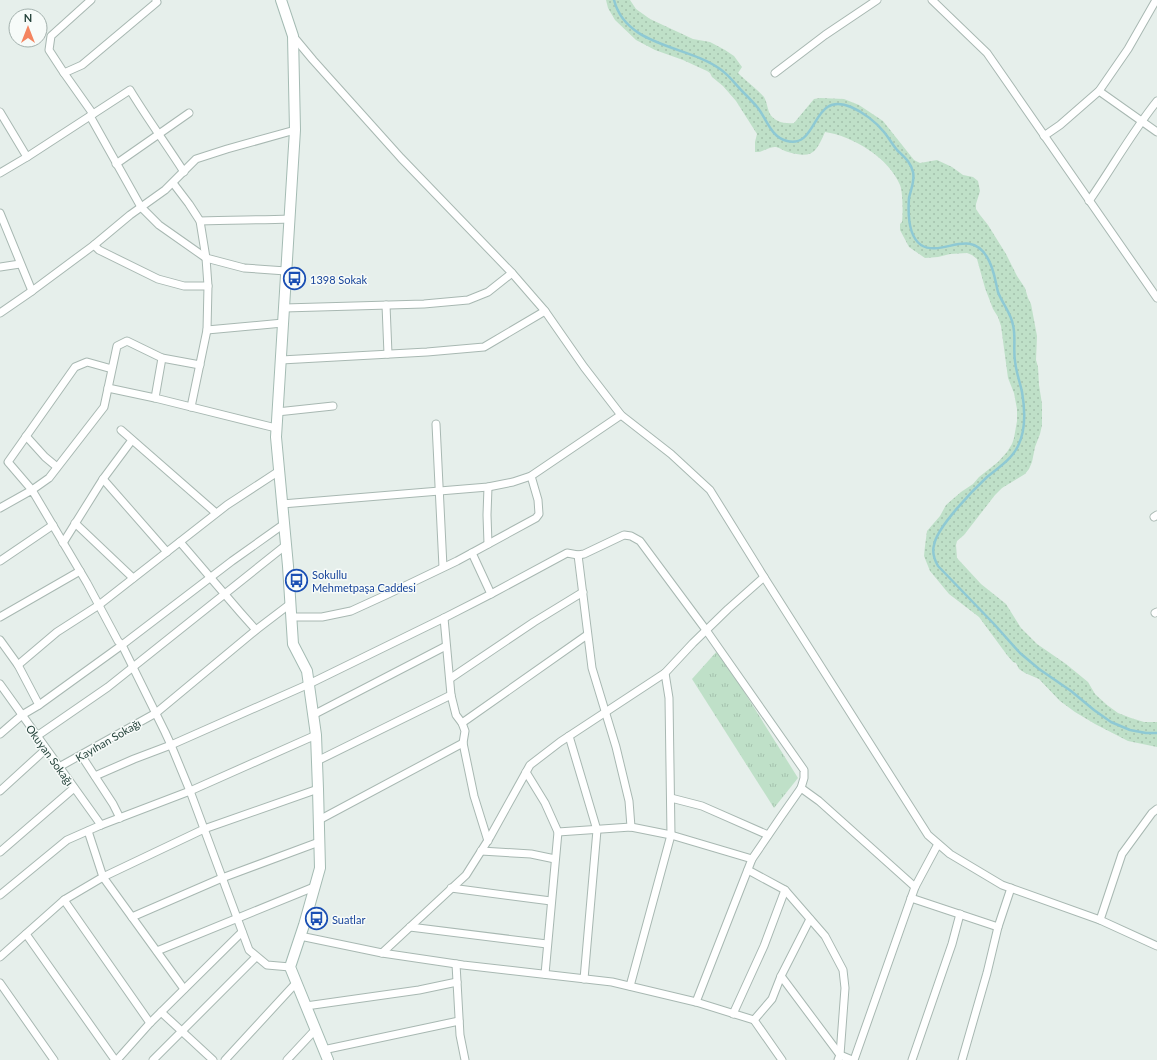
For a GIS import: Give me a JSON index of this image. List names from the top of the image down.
{
  "streets": {
    "street": ["Kayıhan Sokağı", "Okuyan Sokağı"]
  },
  "crossings": [
    ["Kayıhan Sokağı", "Okuyan Sokağı"]
  ],
  "places": {
    "bus stop": ["1398 Sokak", "Sokullu Mehmetpaşa Caddesi", "Suatlar"]
  },
  "north": "top"
}
